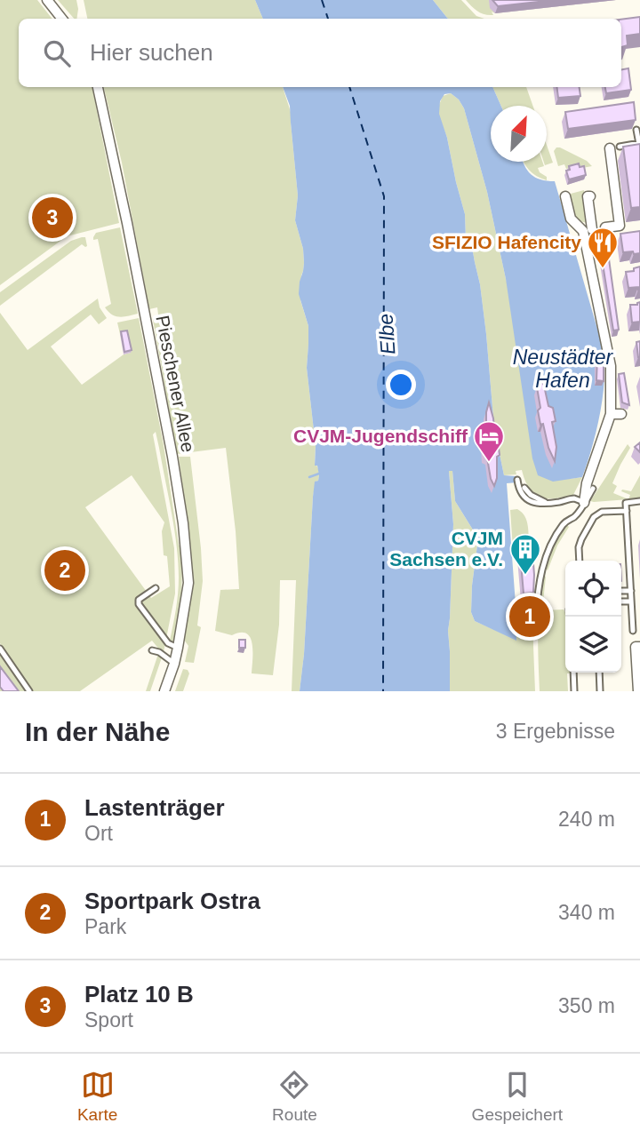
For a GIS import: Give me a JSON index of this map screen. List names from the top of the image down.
{
  "streets": {
    "street": ["Pieschener Allee"]
  },
  "water": ["Elbe", "Neustädter Hafen"],
  "places": {
    "restaurant": ["SFIZIO Hafencity"],
    "hotel": ["CVJM-Jugendschiff"],
    "building": ["CVJM Sachsen e.V."]
  },
  "north": "top right",
  "page": {
    "search": "Hier suchen",
    "pins": ["3", "2", "1"],
    "heading": ["In der Nähe", "3 Ergebnisse"],
    "list": [
      {
        "mark": "1",
        "name": "Lastenträger",
        "note": "Ort",
        "value": "240 m"
      },
      {
        "mark": "2",
        "name": "Sportpark Ostra",
        "note": "Park",
        "value": "340 m"
      },
      {
        "mark": "3",
        "name": "Platz 10 B",
        "note": "Sport",
        "value": "350 m"
      }
    ],
    "nav": ["Karte", "Route", "Gespeichert"]
  }
}
